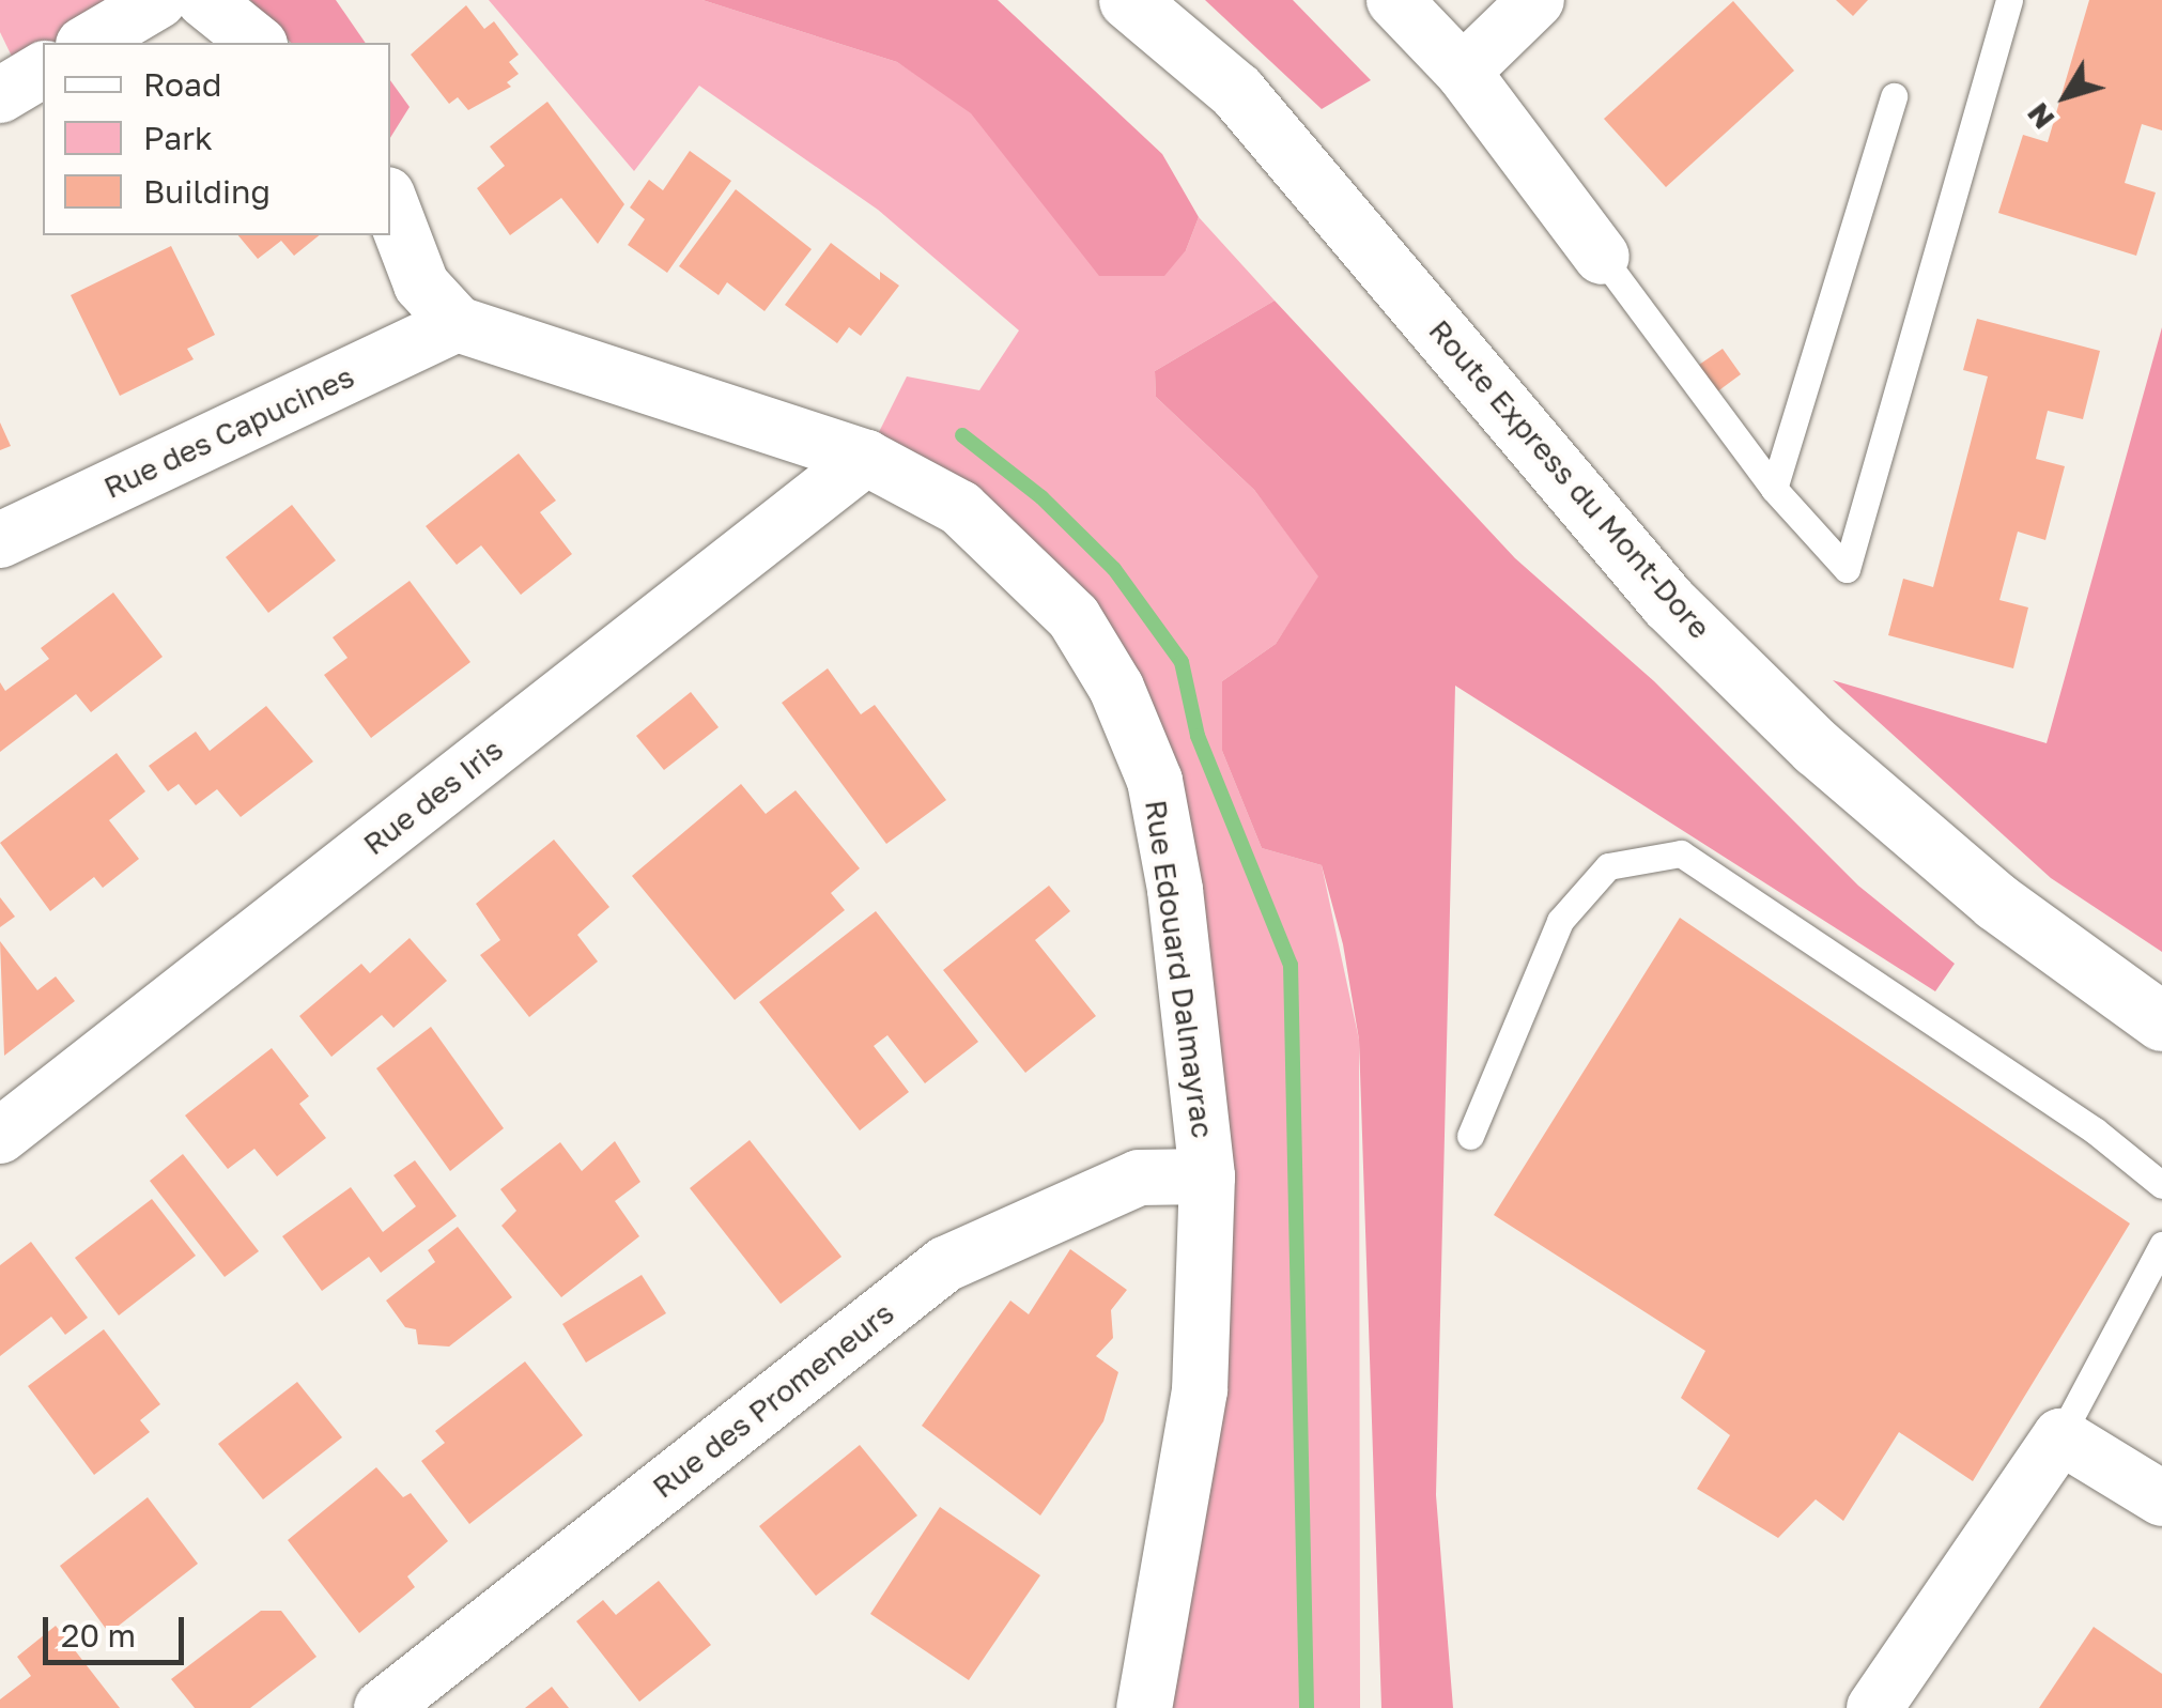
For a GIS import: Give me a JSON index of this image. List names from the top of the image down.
{
  "streets": {
    "main road": ["Route Express du Mont-Dore"],
    "street": [
      "Rue des Capucines",
      "Rue des Iris",
      "Rue Edouard Dalmayrac",
      "Rue des Promeneurs"
    ]
  },
  "crossings": [
    ["Rue des Capucines", "Rue Edouard Dalmayrac"],
    ["Rue des Iris", "Rue Edouard Dalmayrac"],
    ["Rue Edouard Dalmayrac", "Rue des Promeneurs"]
  ],
  "legend": ["Road", "Park", "Building"],
  "scale_bar": "20 m",
  "north": "bottom left"
}
